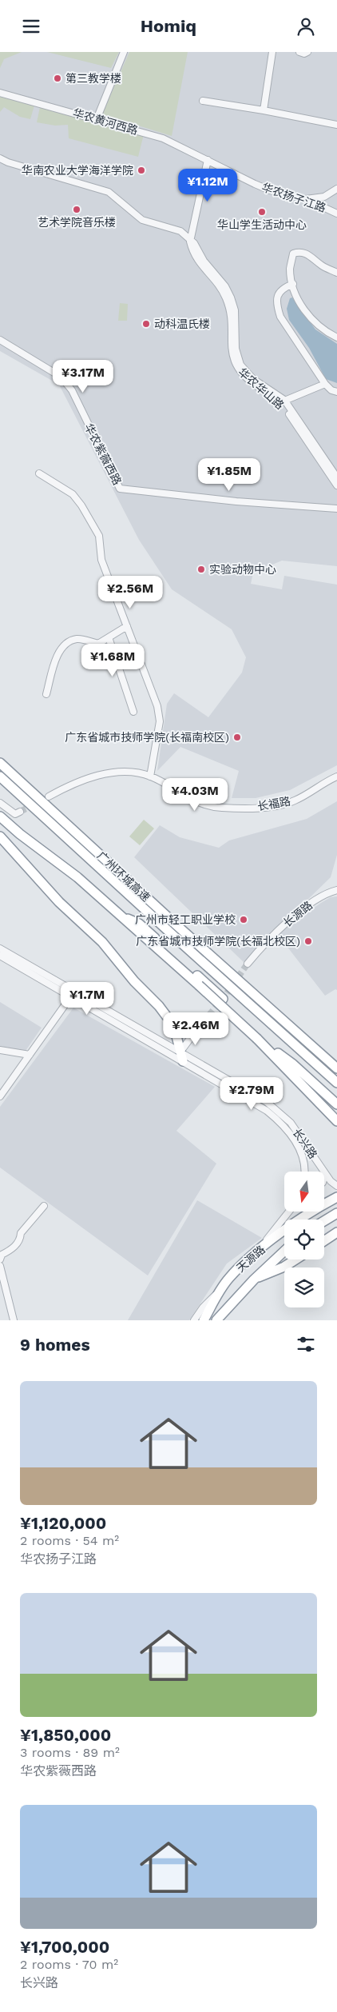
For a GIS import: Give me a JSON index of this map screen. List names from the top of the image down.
{
  "streets": {
    "highway": ["广州环城高速", "天源路"],
    "street": [
      "华农黄河西路",
      "华农扬子江路",
      "华农华山路",
      "华农紫薇西路",
      "长福路",
      "长源路",
      "长兴路"
    ]
  },
  "crossings": [
    ["华农黄河西路", "华农扬子江路"]
  ],
  "places": [
    "第三教学楼",
    "华南农业大学海洋学院",
    "艺术学院音乐楼",
    "华山学生活动中心",
    "动科温氏楼",
    "实验动物中心",
    "广东省城市技师学院(长福南校区)",
    "广州市轻工职业学校",
    "广东省城市技师学院(长福北校区)"
  ],
  "north": "bottom",
  "page": {
    "header": "Homiq",
    "price": [
      "¥1.12M",
      "¥3.17M",
      "¥1.85M",
      "¥2.56M",
      "¥1.68M",
      "¥4.03M",
      "¥1.7M",
      "¥2.46M",
      "¥2.79M"
    ],
    "heading": "9 homes",
    "list": [
      {
        "name": "¥1,120,000",
        "note": "2 rooms · 54 m² · 华农扬子江路"
      },
      {
        "name": "¥1,850,000",
        "note": "3 rooms · 89 m² · 华农紫薇西路"
      },
      {
        "name": "¥1,700,000",
        "note": "2 rooms · 70 m² · 长兴路"
      }
    ]
  }
}
